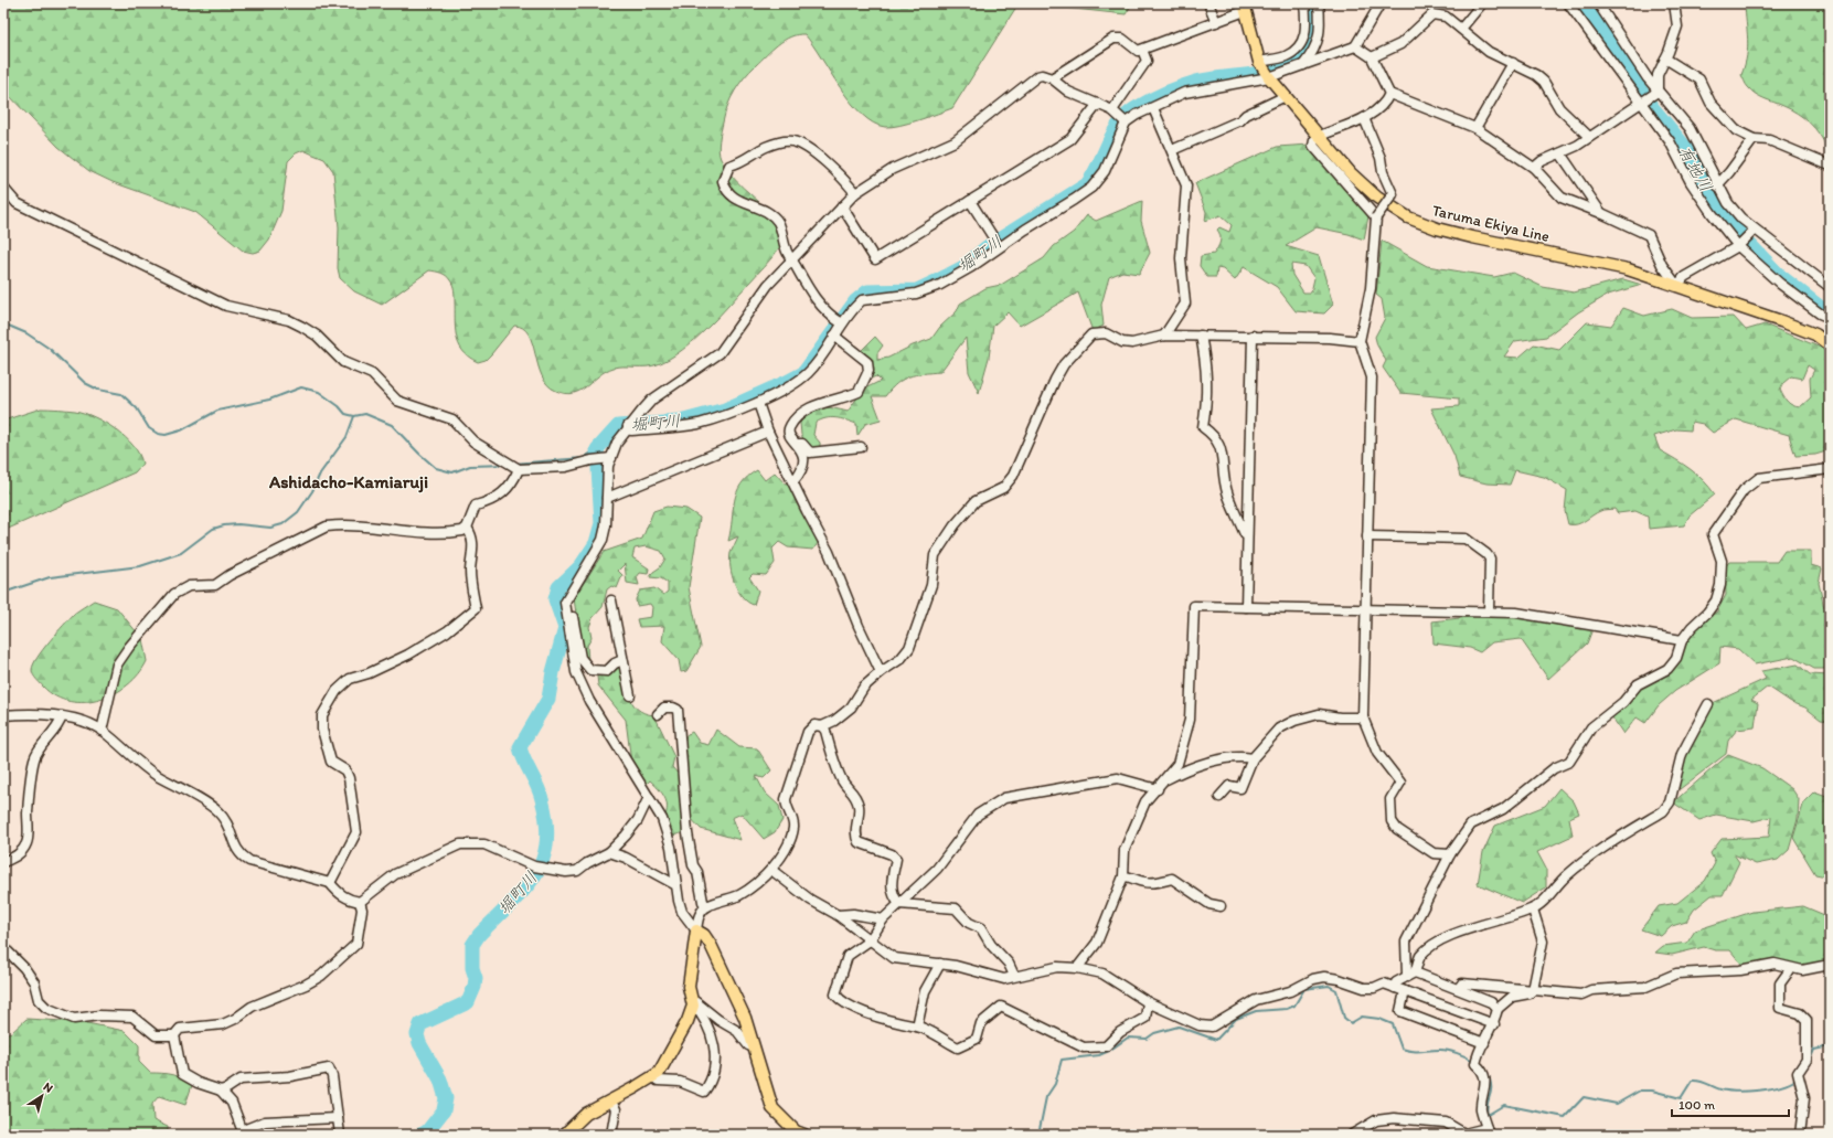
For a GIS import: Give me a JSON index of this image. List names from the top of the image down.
{
  "streets": {
    "main road": ["Taruma Ekiya Line"]
  },
  "districts": ["Ashidacho-Kamiaruji"],
  "water": ["有地川", "堀町川"],
  "scale_bar": "100 m",
  "north": "top right"
}
